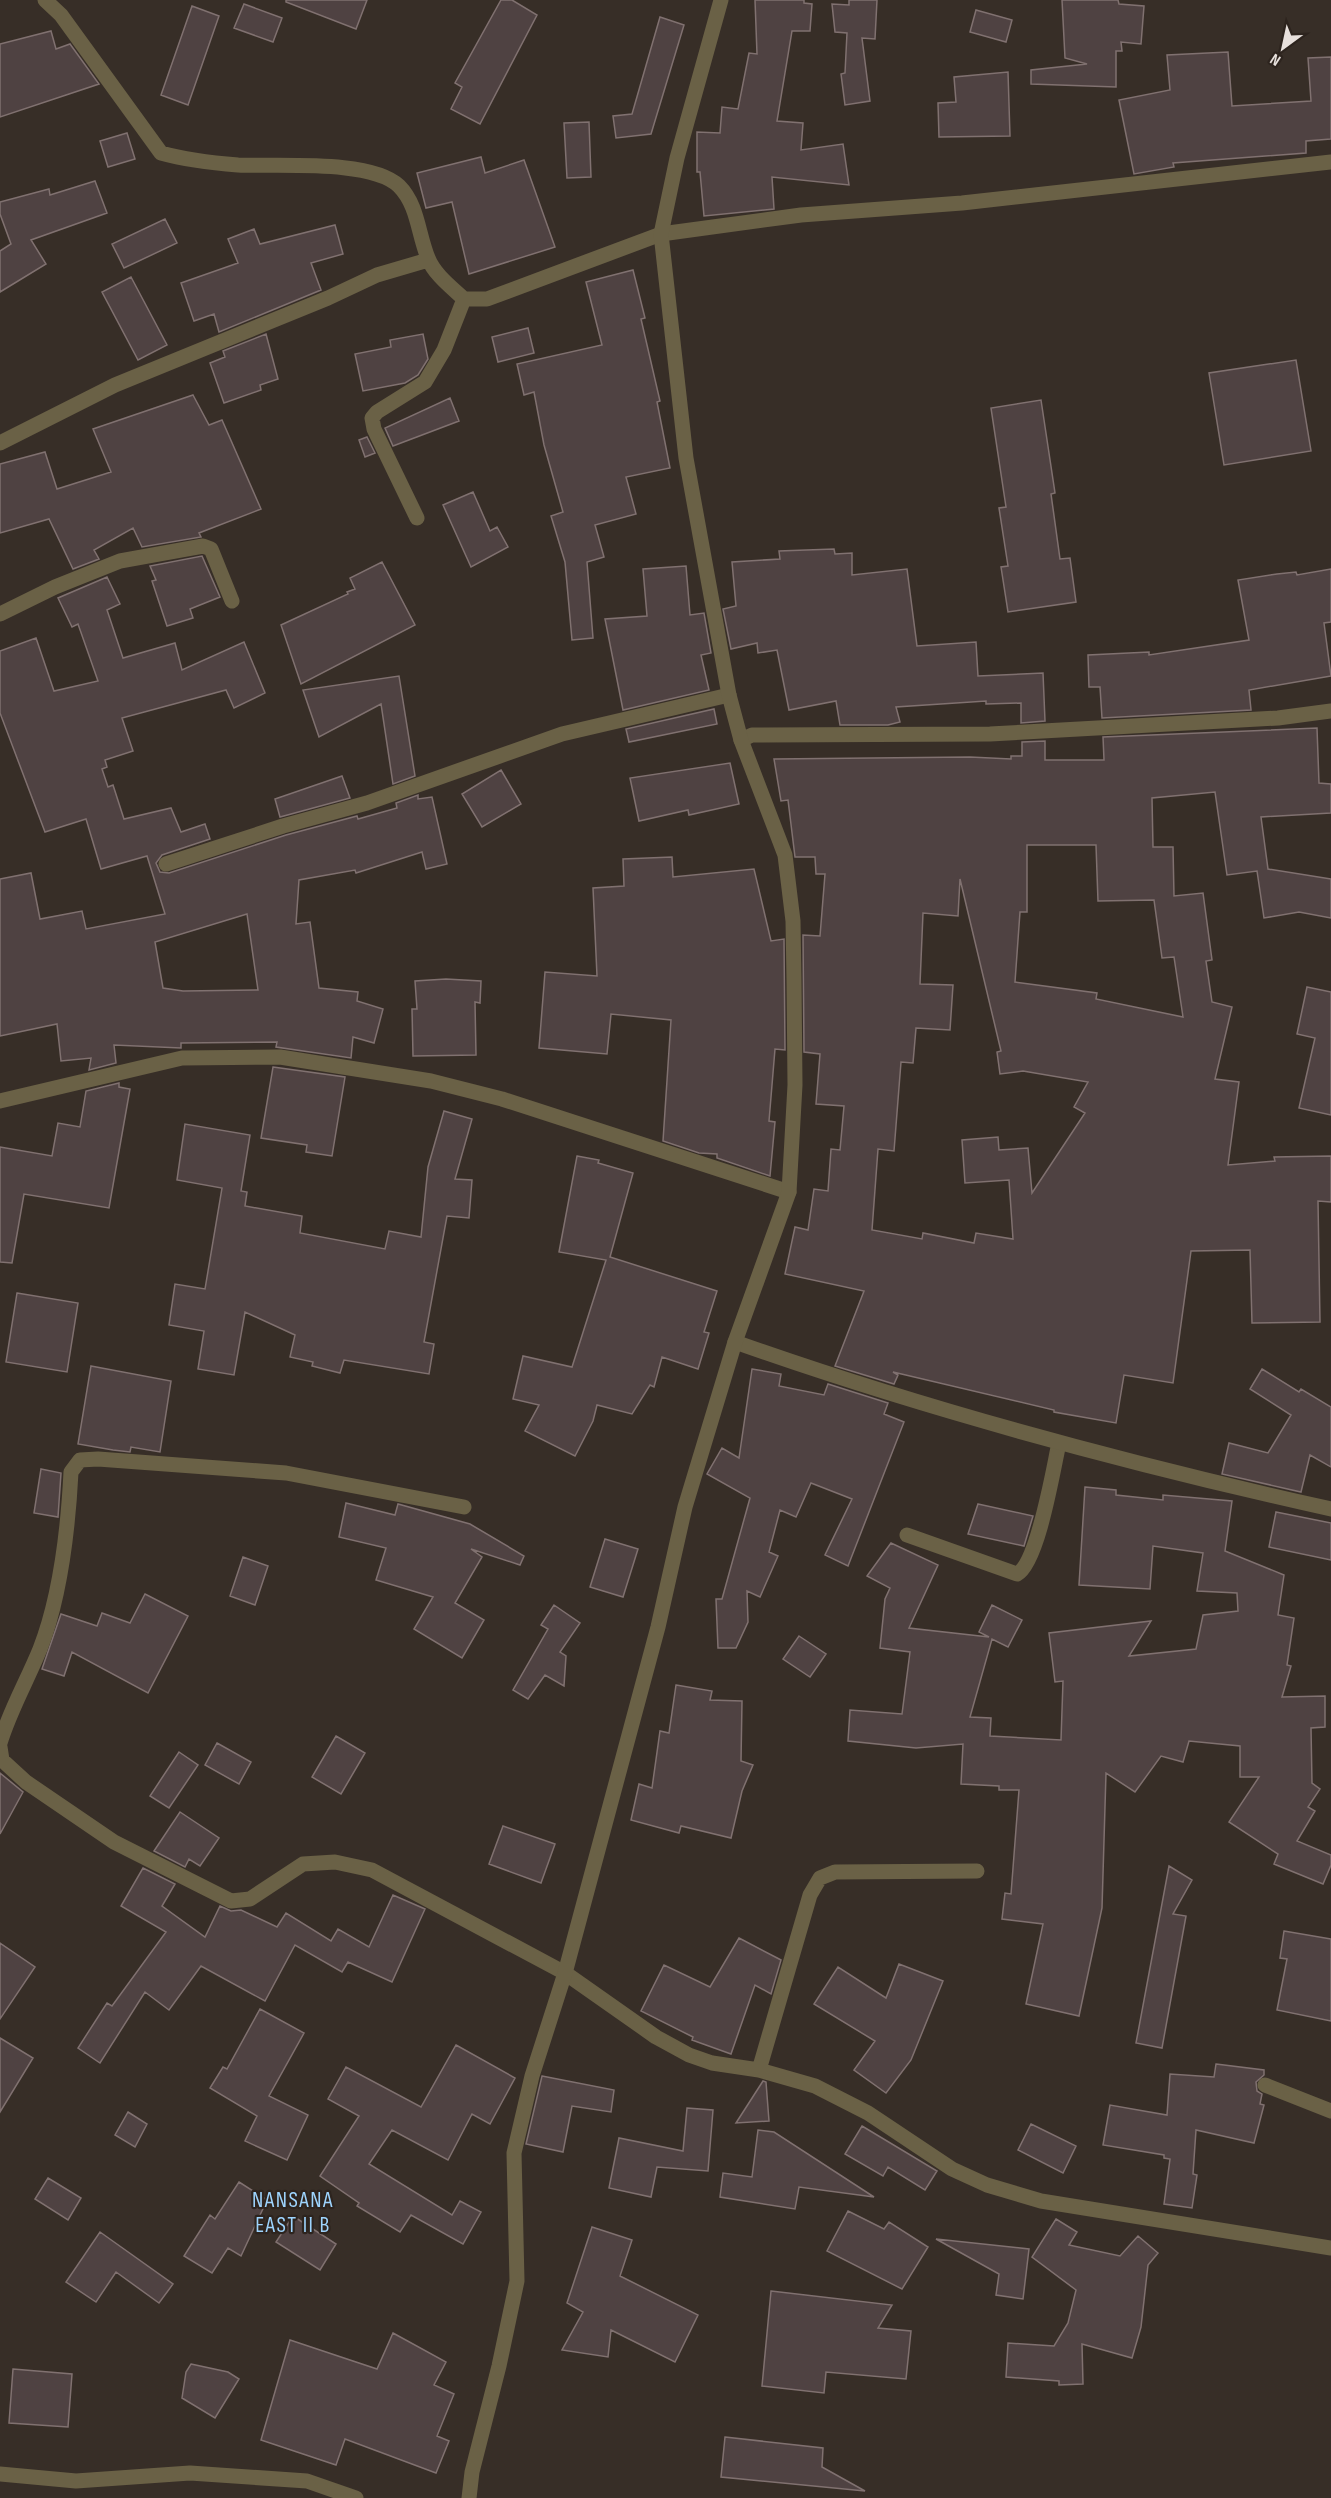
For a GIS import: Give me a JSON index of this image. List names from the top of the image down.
{
  "districts": ["NANSANA EAST II B"],
  "north": "bottom left"
}
